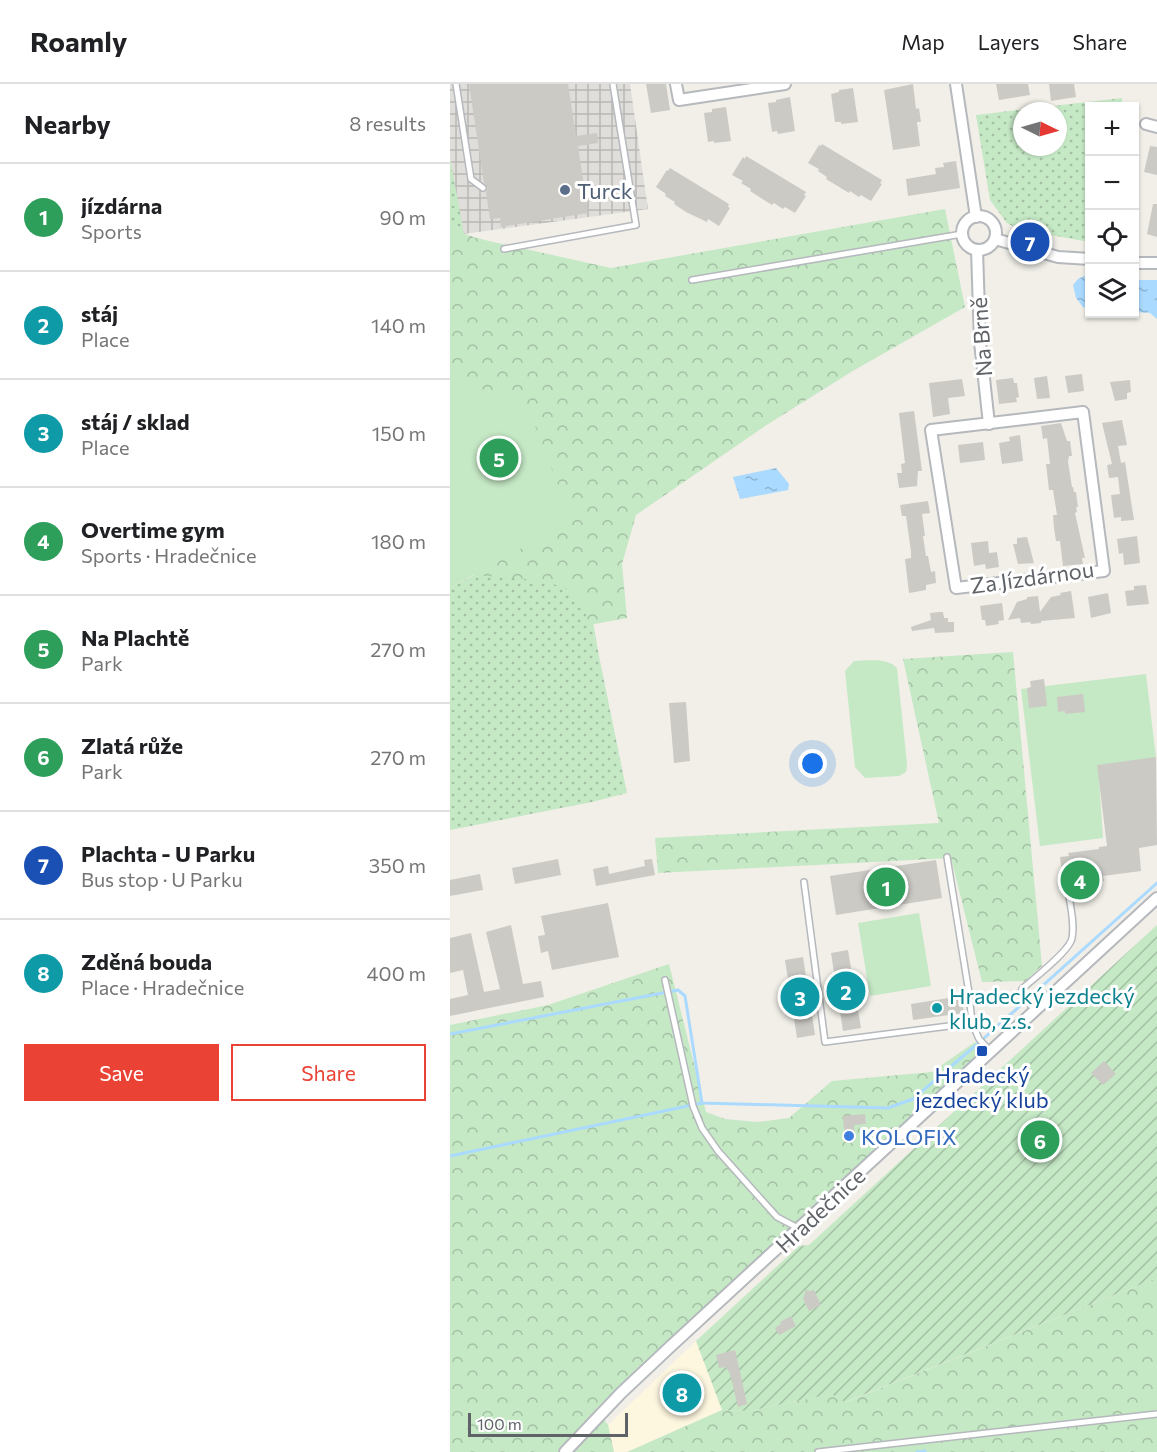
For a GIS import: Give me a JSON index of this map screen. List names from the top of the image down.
{
  "streets": {
    "street": ["Na Brně", "Za Jízdárnou", "Hradečnice"]
  },
  "crossings": [
    ["Na Brně", "Za Jízdárnou"]
  ],
  "places": {
    "other": ["Turck", "Hradecký jezdecký klub, z.s.", "KOLOFIX"],
    "transit": ["Hradecký jezdecký klub"]
  },
  "scale_bar": "100 m",
  "north": "right",
  "page": {
    "header": "Roamly",
    "nav": ["Map", "Layers", "Share"],
    "heading": ["Nearby", "8 results"],
    "map_buttons": ["+", "−"],
    "list": [
      {
        "mark": "1",
        "name": "jízdárna",
        "note": "Sports",
        "value": "90 m"
      },
      {
        "mark": "2",
        "name": "stáj",
        "note": "Place",
        "value": "140 m"
      },
      {
        "mark": "3",
        "name": "stáj / sklad",
        "note": "Place",
        "value": "150 m"
      },
      {
        "mark": "4",
        "name": "Overtime gym",
        "note": "Sports · Hradečnice",
        "value": "180 m"
      },
      {
        "mark": "5",
        "name": "Na Plachtě",
        "note": "Park",
        "value": "270 m"
      },
      {
        "mark": "6",
        "name": "Zlatá růže",
        "note": "Park",
        "value": "270 m"
      },
      {
        "mark": "7",
        "name": "Plachta - U Parku",
        "note": "Bus stop · U Parku",
        "value": "350 m"
      },
      {
        "mark": "8",
        "name": "Zděná bouda",
        "note": "Place · Hradečnice",
        "value": "400 m"
      }
    ],
    "pins": [
      "7",
      "5",
      "4",
      "1",
      "2",
      "3",
      "6",
      "8"
    ],
    "buttons": ["Save", "Share"],
    "scale": "100 m"
  }
}
